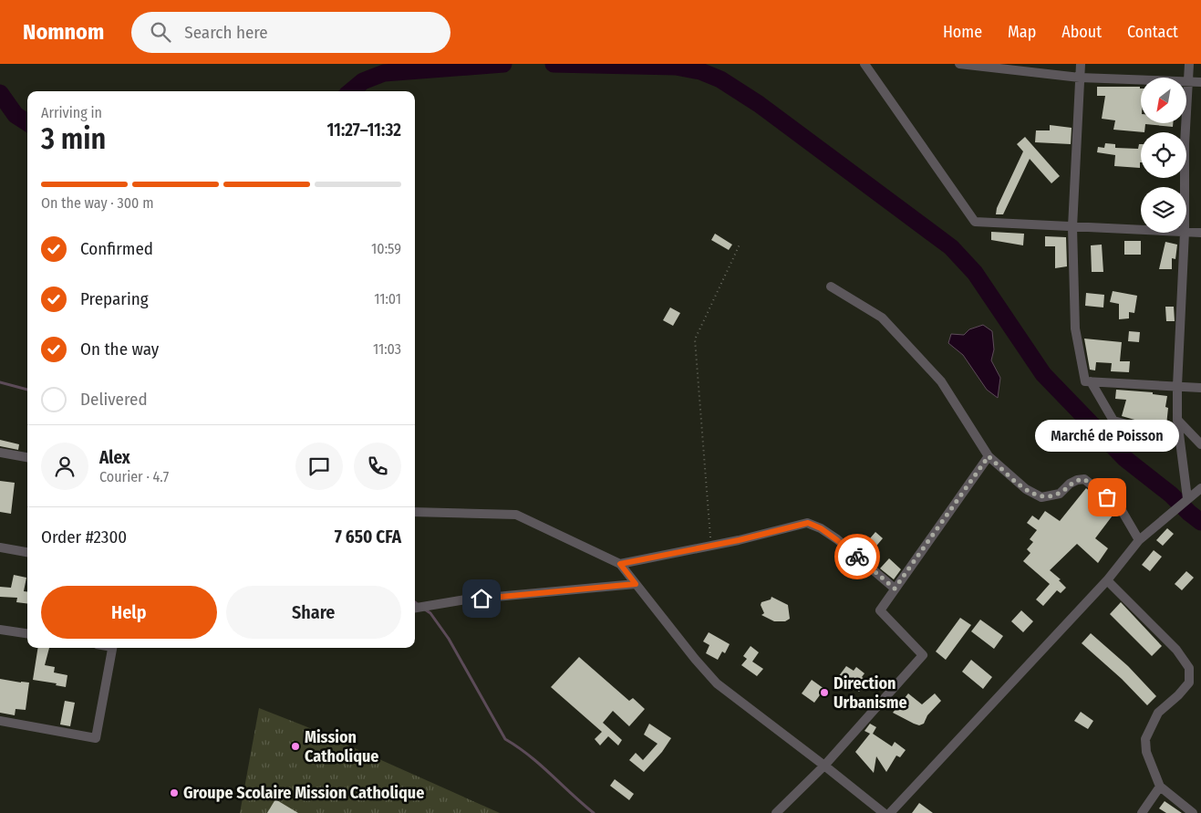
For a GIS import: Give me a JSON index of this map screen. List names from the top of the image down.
{
  "places": [
    "Marché de Poisson",
    "Direction Urbanisme",
    "Mission Catholique",
    "Groupe Scolaire Mission Catholique"
  ],
  "north": "bottom left",
  "page": {
    "header": "Nomnom",
    "search": "Search here",
    "nav": [
      "Home",
      "Map",
      "About",
      "Contact"
    ],
    "heading": ["3 min", "Arriving in", "11:27–11:32"],
    "panel": [
      "Alex",
      "Courier · 4.7",
      "Order #2300",
      "7 650 CFA"
    ],
    "bar": "On the way · 300 m",
    "list": [
      ["Confirmed", "10:59"],
      ["Preparing", "11:01"],
      ["On the way", "11:03"],
      "Delivered"
    ],
    "bubble": "Marché de Poisson",
    "buttons": ["Help", "Share"]
  }
}
